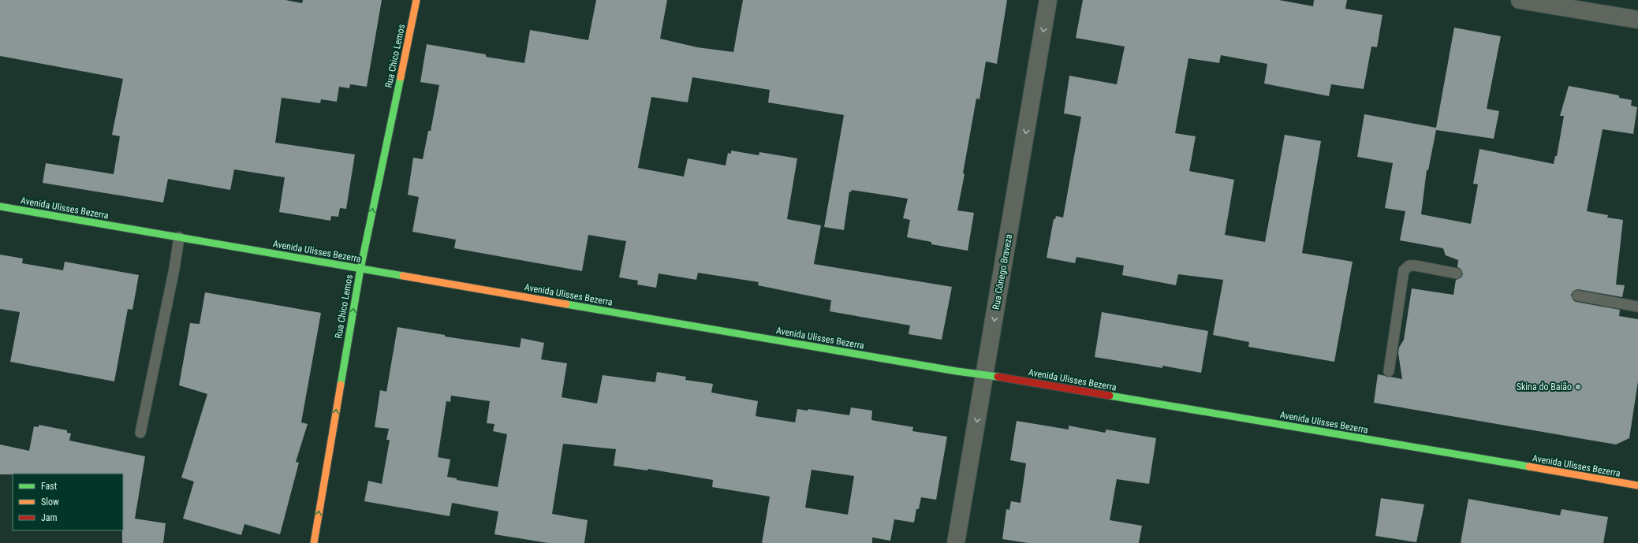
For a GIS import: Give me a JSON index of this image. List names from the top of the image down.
{
  "streets": {
    "street": ["Rua Chico Lemos", "Avenida Ulisses Bezerra", "Rua Cônego Braveza"]
  },
  "crossings": [
    ["Rua Chico Lemos", "Avenida Ulisses Bezerra"],
    ["Avenida Ulisses Bezerra", "Rua Cônego Braveza"]
  ],
  "one_way": ["Rua Chico Lemos", "Rua Cônego Braveza"],
  "places": ["Skina do Baião"],
  "legend": ["Fast", "Slow", "Jam"]
}
